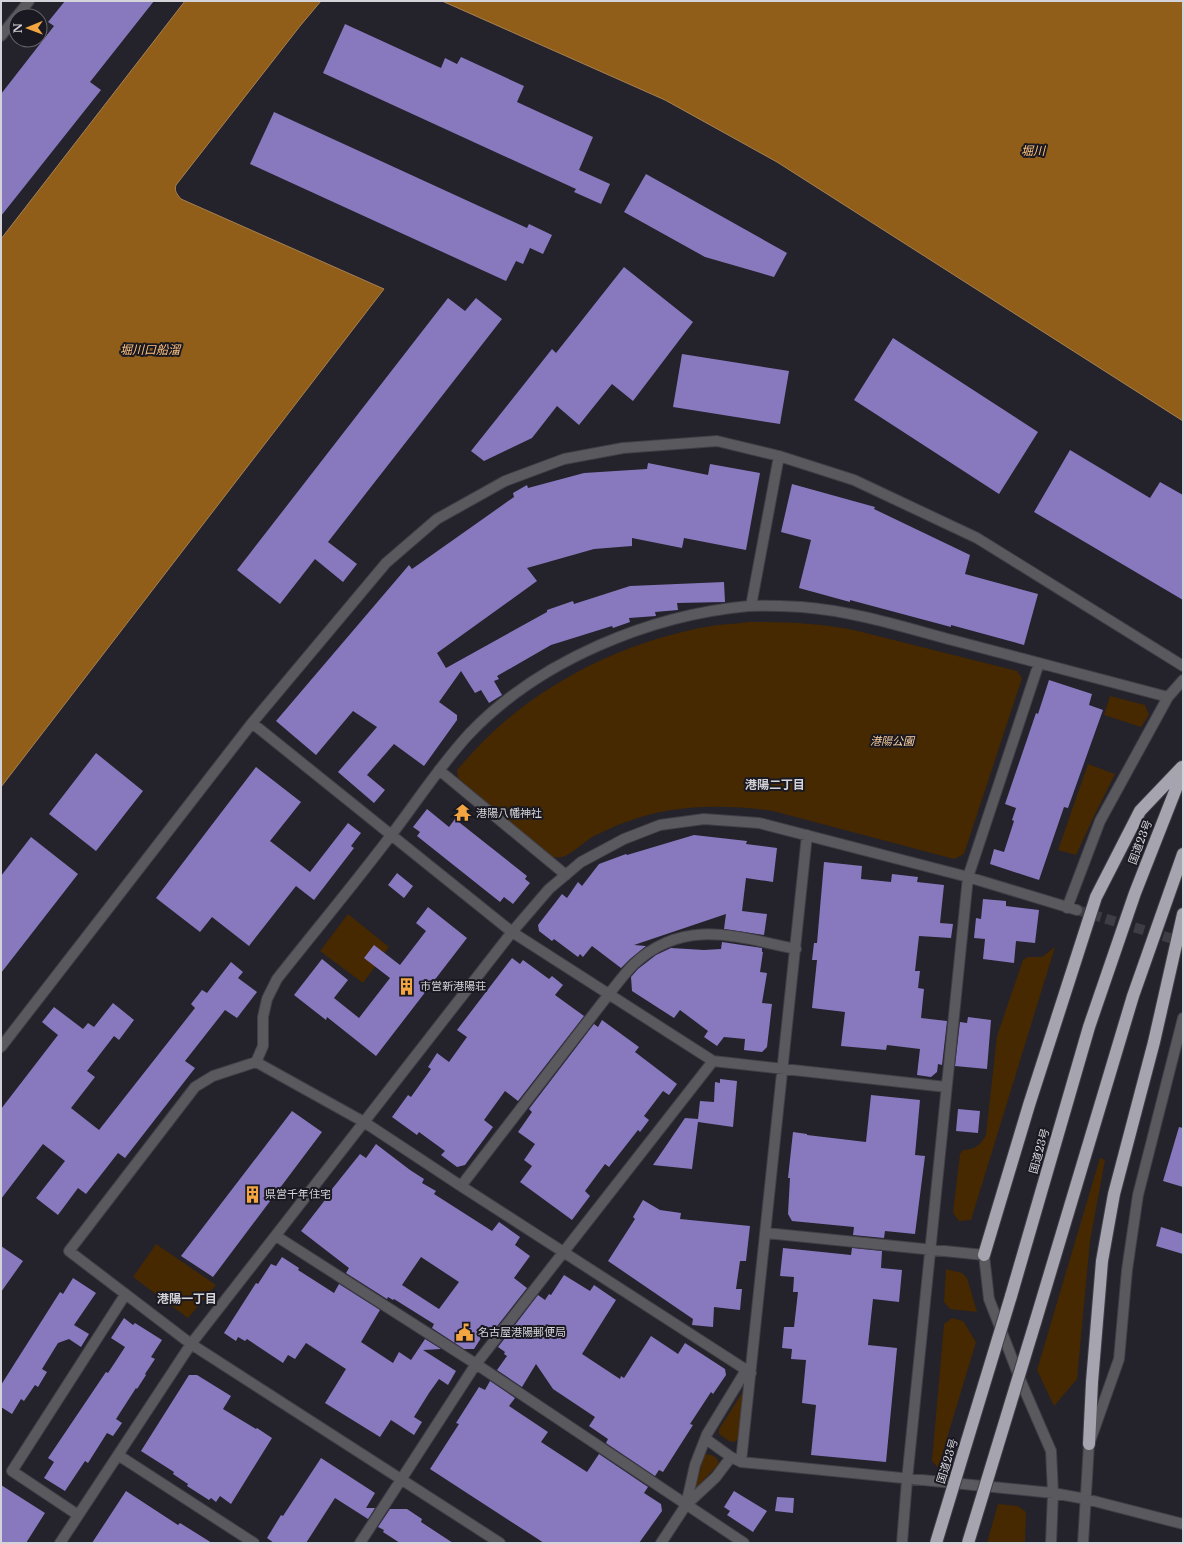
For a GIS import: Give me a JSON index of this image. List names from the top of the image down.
{
  "streets": {
    "highway": ["国道23号"]
  },
  "districts": ["港陽二丁目", "港陽一丁目"],
  "water": ["堀川", "堀川口船溜"],
  "parks": ["港陽公園"],
  "places": {
    "temple": ["港陽八幡神社"],
    "building": ["市営新港陽荘", "県営千年住宅"],
    "public building": ["名古屋港陽郵便局"]
  },
  "north": "left"
}
